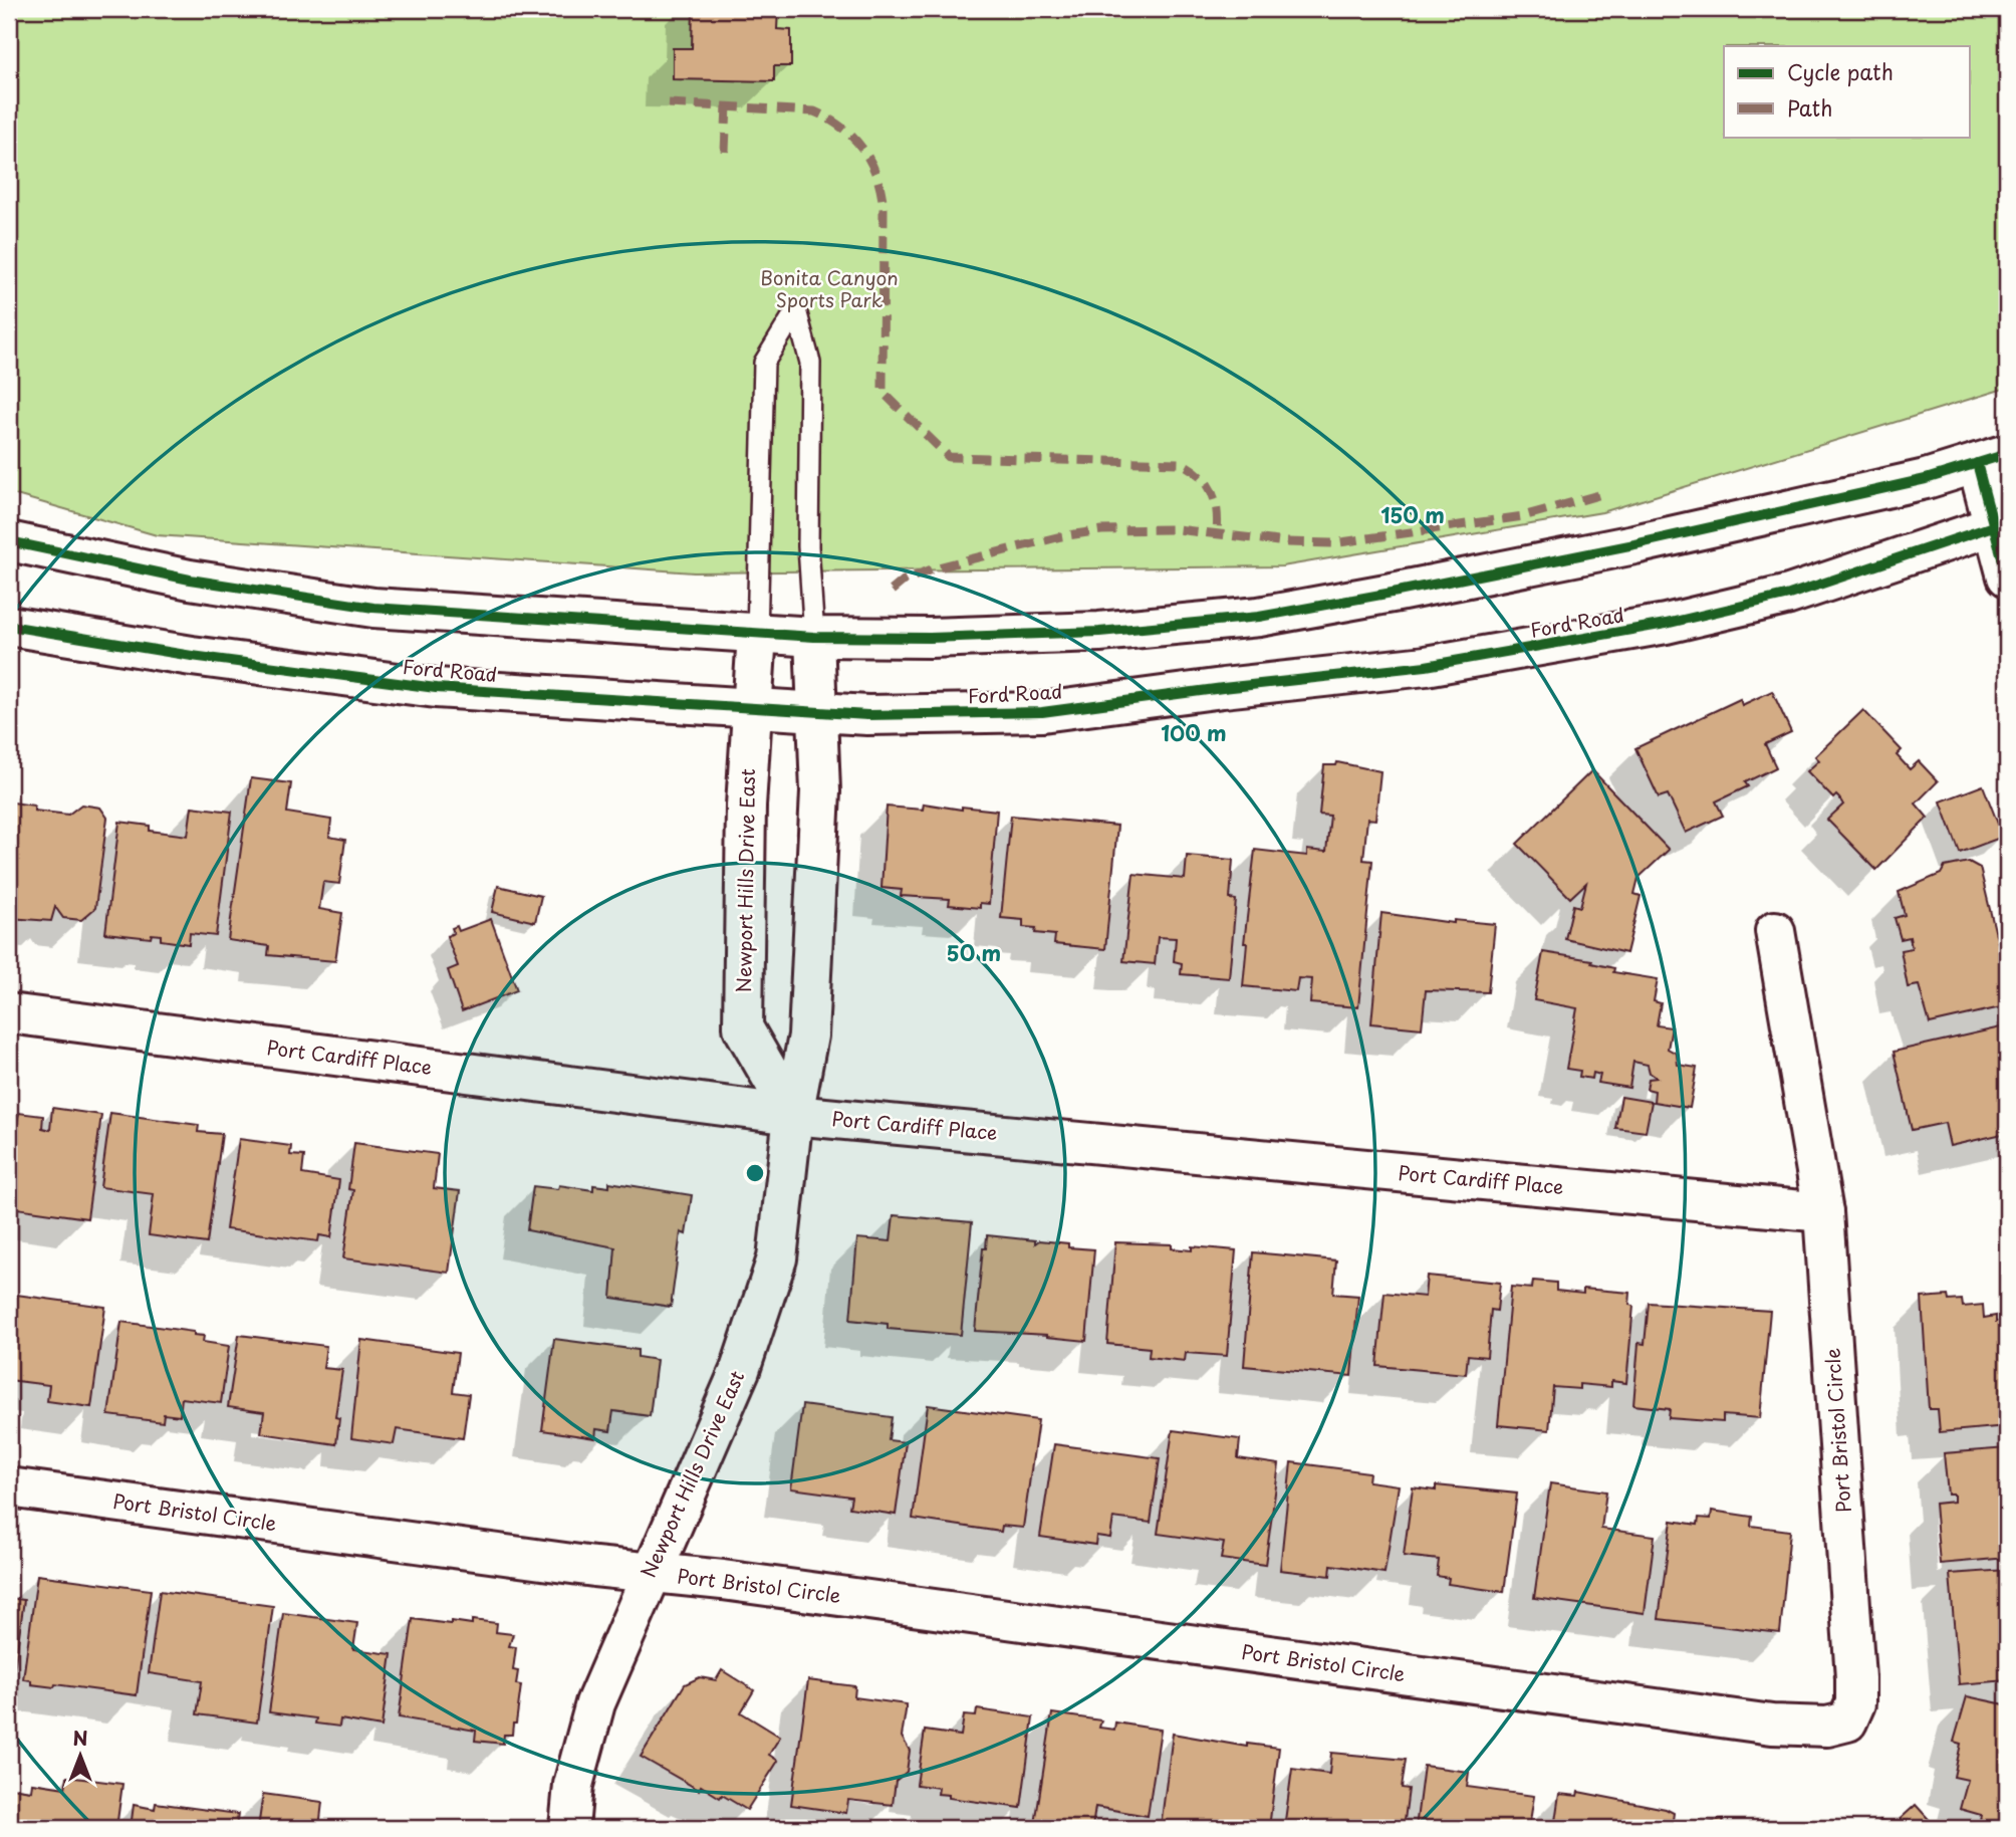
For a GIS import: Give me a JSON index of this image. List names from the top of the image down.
{
  "streets": {
    "street": [
      "Ford Road",
      "Newport Hills Drive East",
      "Port Cardiff Place",
      "Port Bristol Circle"
    ]
  },
  "crossings": [
    ["Ford Road", "Newport Hills Drive East"],
    ["Newport Hills Drive East", "Port Cardiff Place"],
    ["Newport Hills Drive East", "Port Bristol Circle"],
    ["Port Cardiff Place", "Port Bristol Circle"]
  ],
  "parks": ["Bonita Canyon Sports Park"],
  "legend": ["Cycle path", "Path"],
  "north": "top",
  "rings": ["150 m", "100 m", "50 m"]
}
